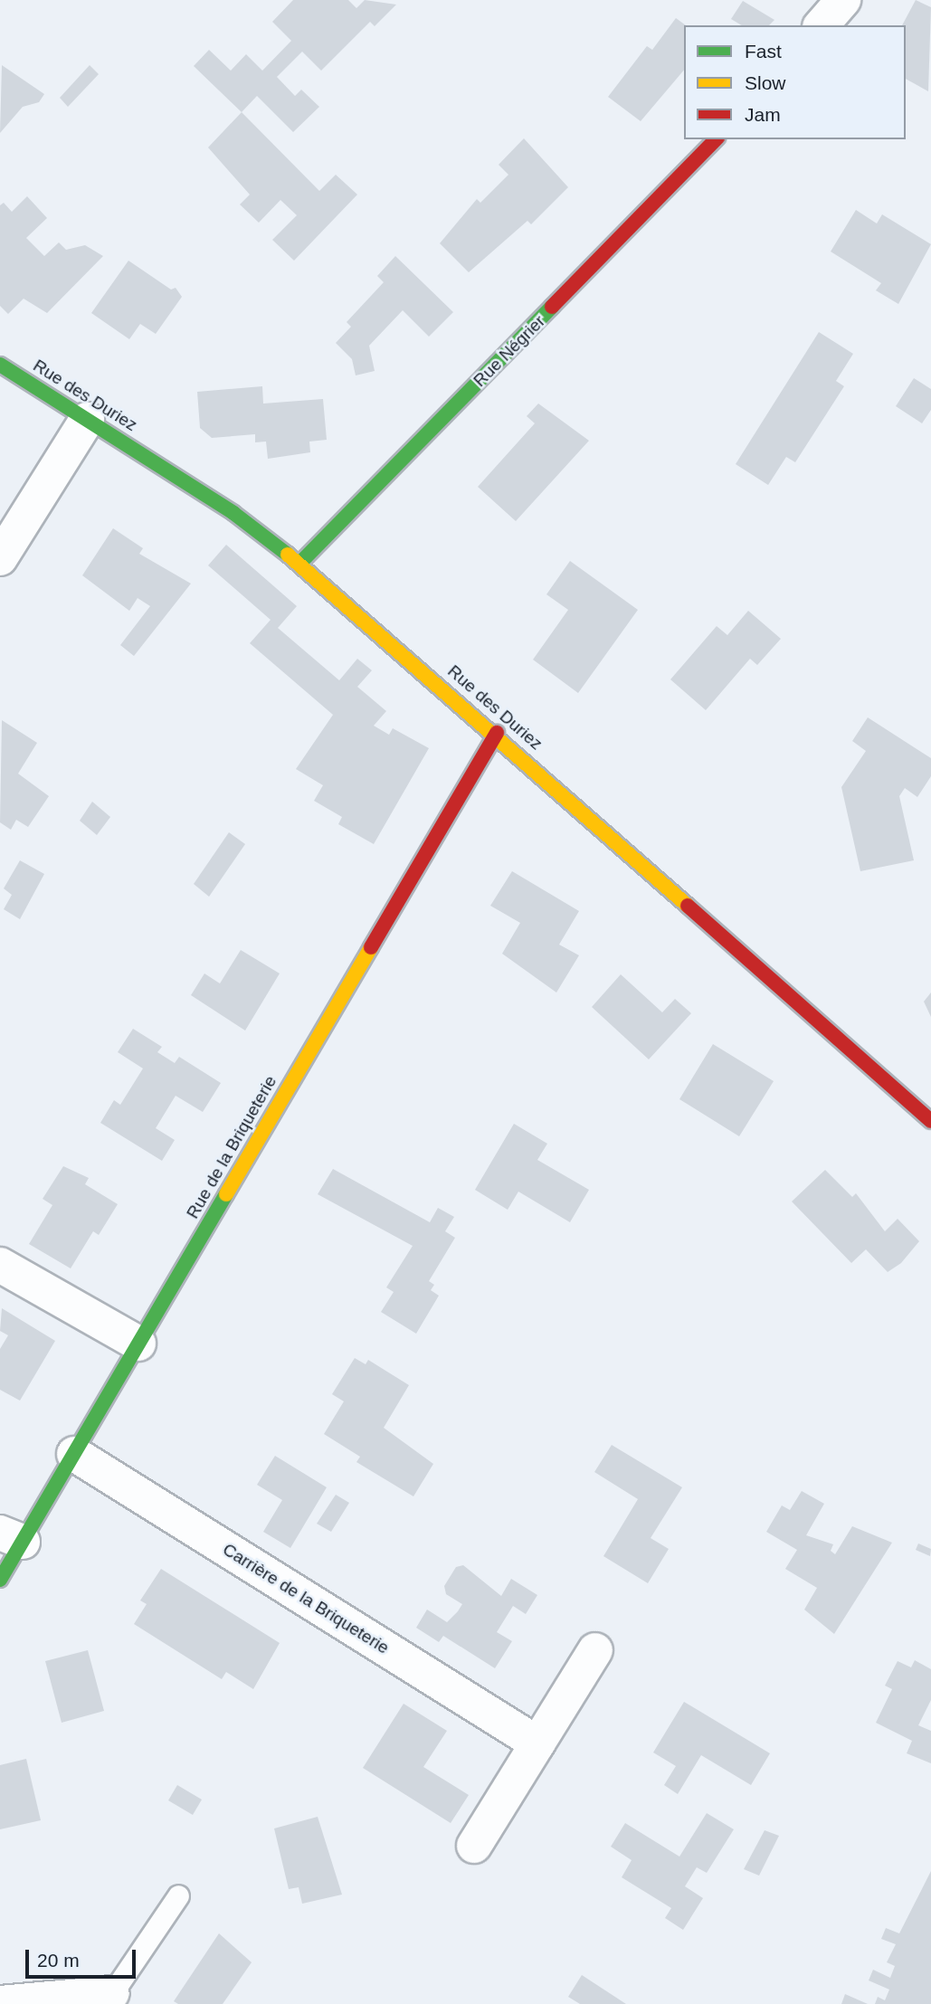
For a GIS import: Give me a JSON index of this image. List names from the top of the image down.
{
  "streets": {
    "street": [
      "Rue Négrier",
      "Rue des Duriez",
      "Rue de la Briqueterie",
      "Carrière de la Briqueterie"
    ]
  },
  "crossings": [
    ["Rue Négrier", "Rue des Duriez"],
    ["Rue des Duriez", "Rue de la Briqueterie"],
    ["Rue de la Briqueterie", "Carrière de la Briqueterie"]
  ],
  "legend": ["Fast", "Slow", "Jam"],
  "scale_bar": "20 m"
}
